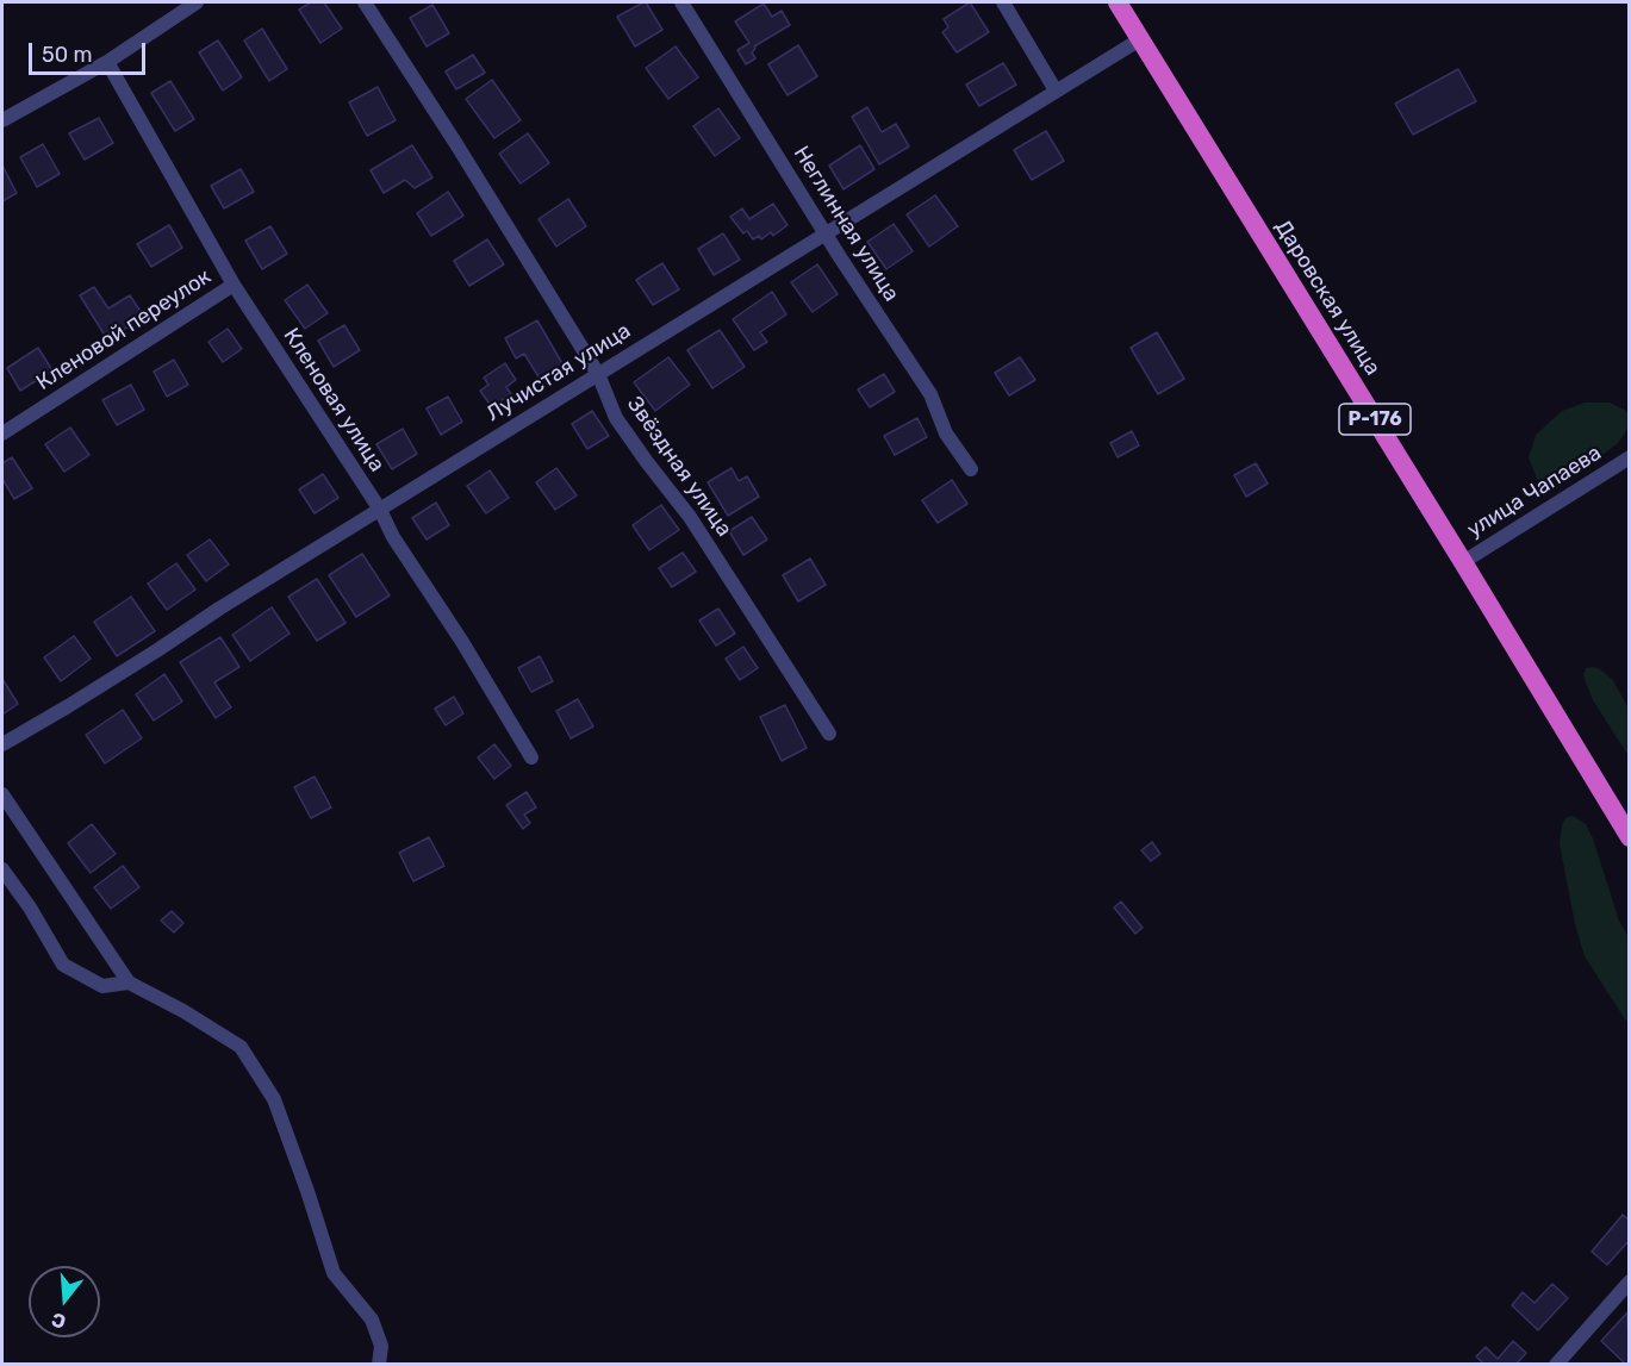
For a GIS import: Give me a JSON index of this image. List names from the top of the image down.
{
  "streets": {
    "highway": ["Даровская улица", "Р-176"],
    "street": [
      "Неглинная улица",
      "Кленовой переулок",
      "Лучистая улица",
      "Кленовая улица",
      "Звёздная улица",
      "улица Чапаева"
    ]
  },
  "crossings": [
    ["Неглинная улица", "Лучистая улица"],
    ["Даровская улица", "Лучистая улица"],
    ["Даровская улица", "улица Чапаева"],
    ["Кленовой переулок", "Кленовая улица"],
    ["Лучистая улица", "Кленовая улица"],
    ["Лучистая улица", "Звёздная улица"]
  ],
  "scale_bar": "50 m",
  "north": "bottom"
}
